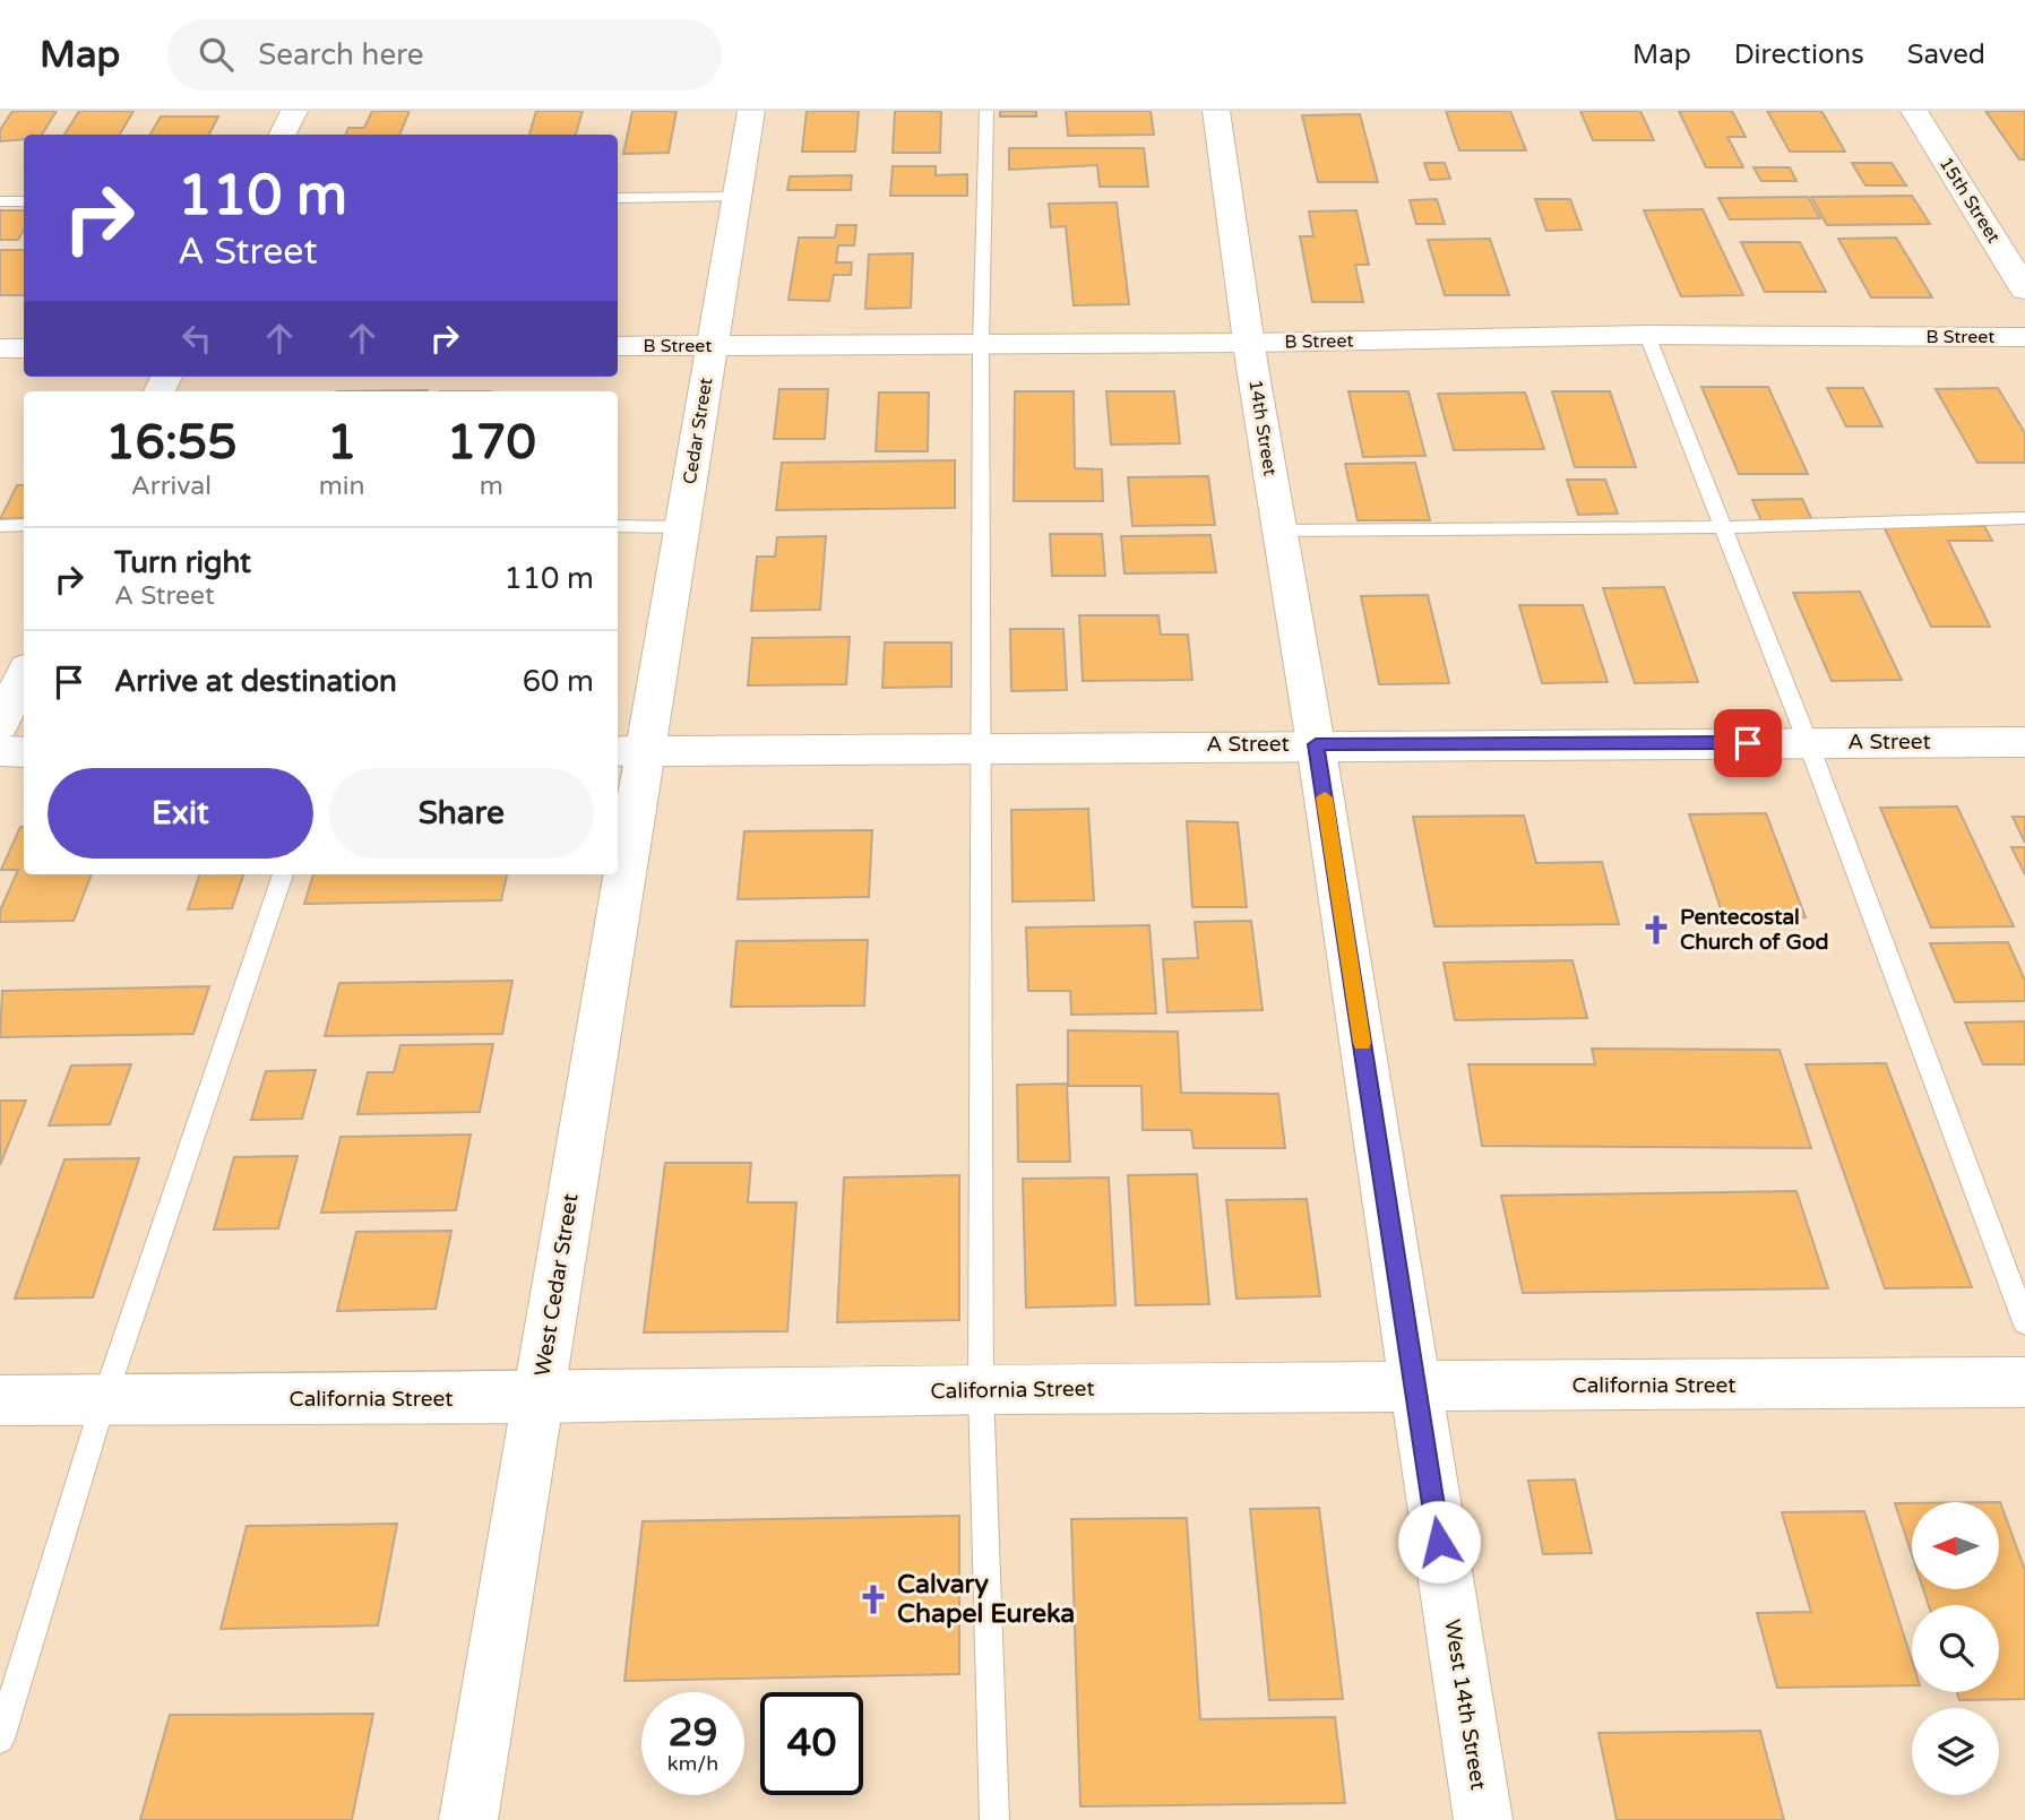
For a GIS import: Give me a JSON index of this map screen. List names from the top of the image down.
{
  "streets": {
    "street": [
      "15th Street",
      "B Street",
      "14th Street",
      "Cedar Street",
      "A Street",
      "West Cedar Street",
      "California Street",
      "West 14th Street"
    ]
  },
  "crossings": [
    ["B Street", "14th Street"],
    ["B Street", "Cedar Street"],
    ["14th Street", "A Street"],
    ["14th Street", "West 14th Street"],
    ["Cedar Street", "A Street"],
    ["Cedar Street", "West Cedar Street"],
    ["A Street", "West Cedar Street"],
    ["A Street", "West 14th Street"],
    ["West Cedar Street", "California Street"],
    ["California Street", "West 14th Street"]
  ],
  "places": {
    "church": ["Pentecostal Church of God", "Calvary Chapel Eureka"]
  },
  "north": "left",
  "page": {
    "header": "Map",
    "search": "Search here",
    "nav": ["Map", "Directions", "Saved"],
    "turn": ["110 m", "A Street"],
    "eta": [
      "16:55",
      "Arrival",
      "1",
      "min",
      "170",
      "m"
    ],
    "list": [
      {
        "name": "Turn right",
        "note": "A Street",
        "value": "110 m"
      },
      {
        "name": "Arrive at destination",
        "value": "60 m"
      }
    ],
    "buttons": ["Exit", "Share"],
    "speed": "29 km/h",
    "limit": "40"
  }
}
